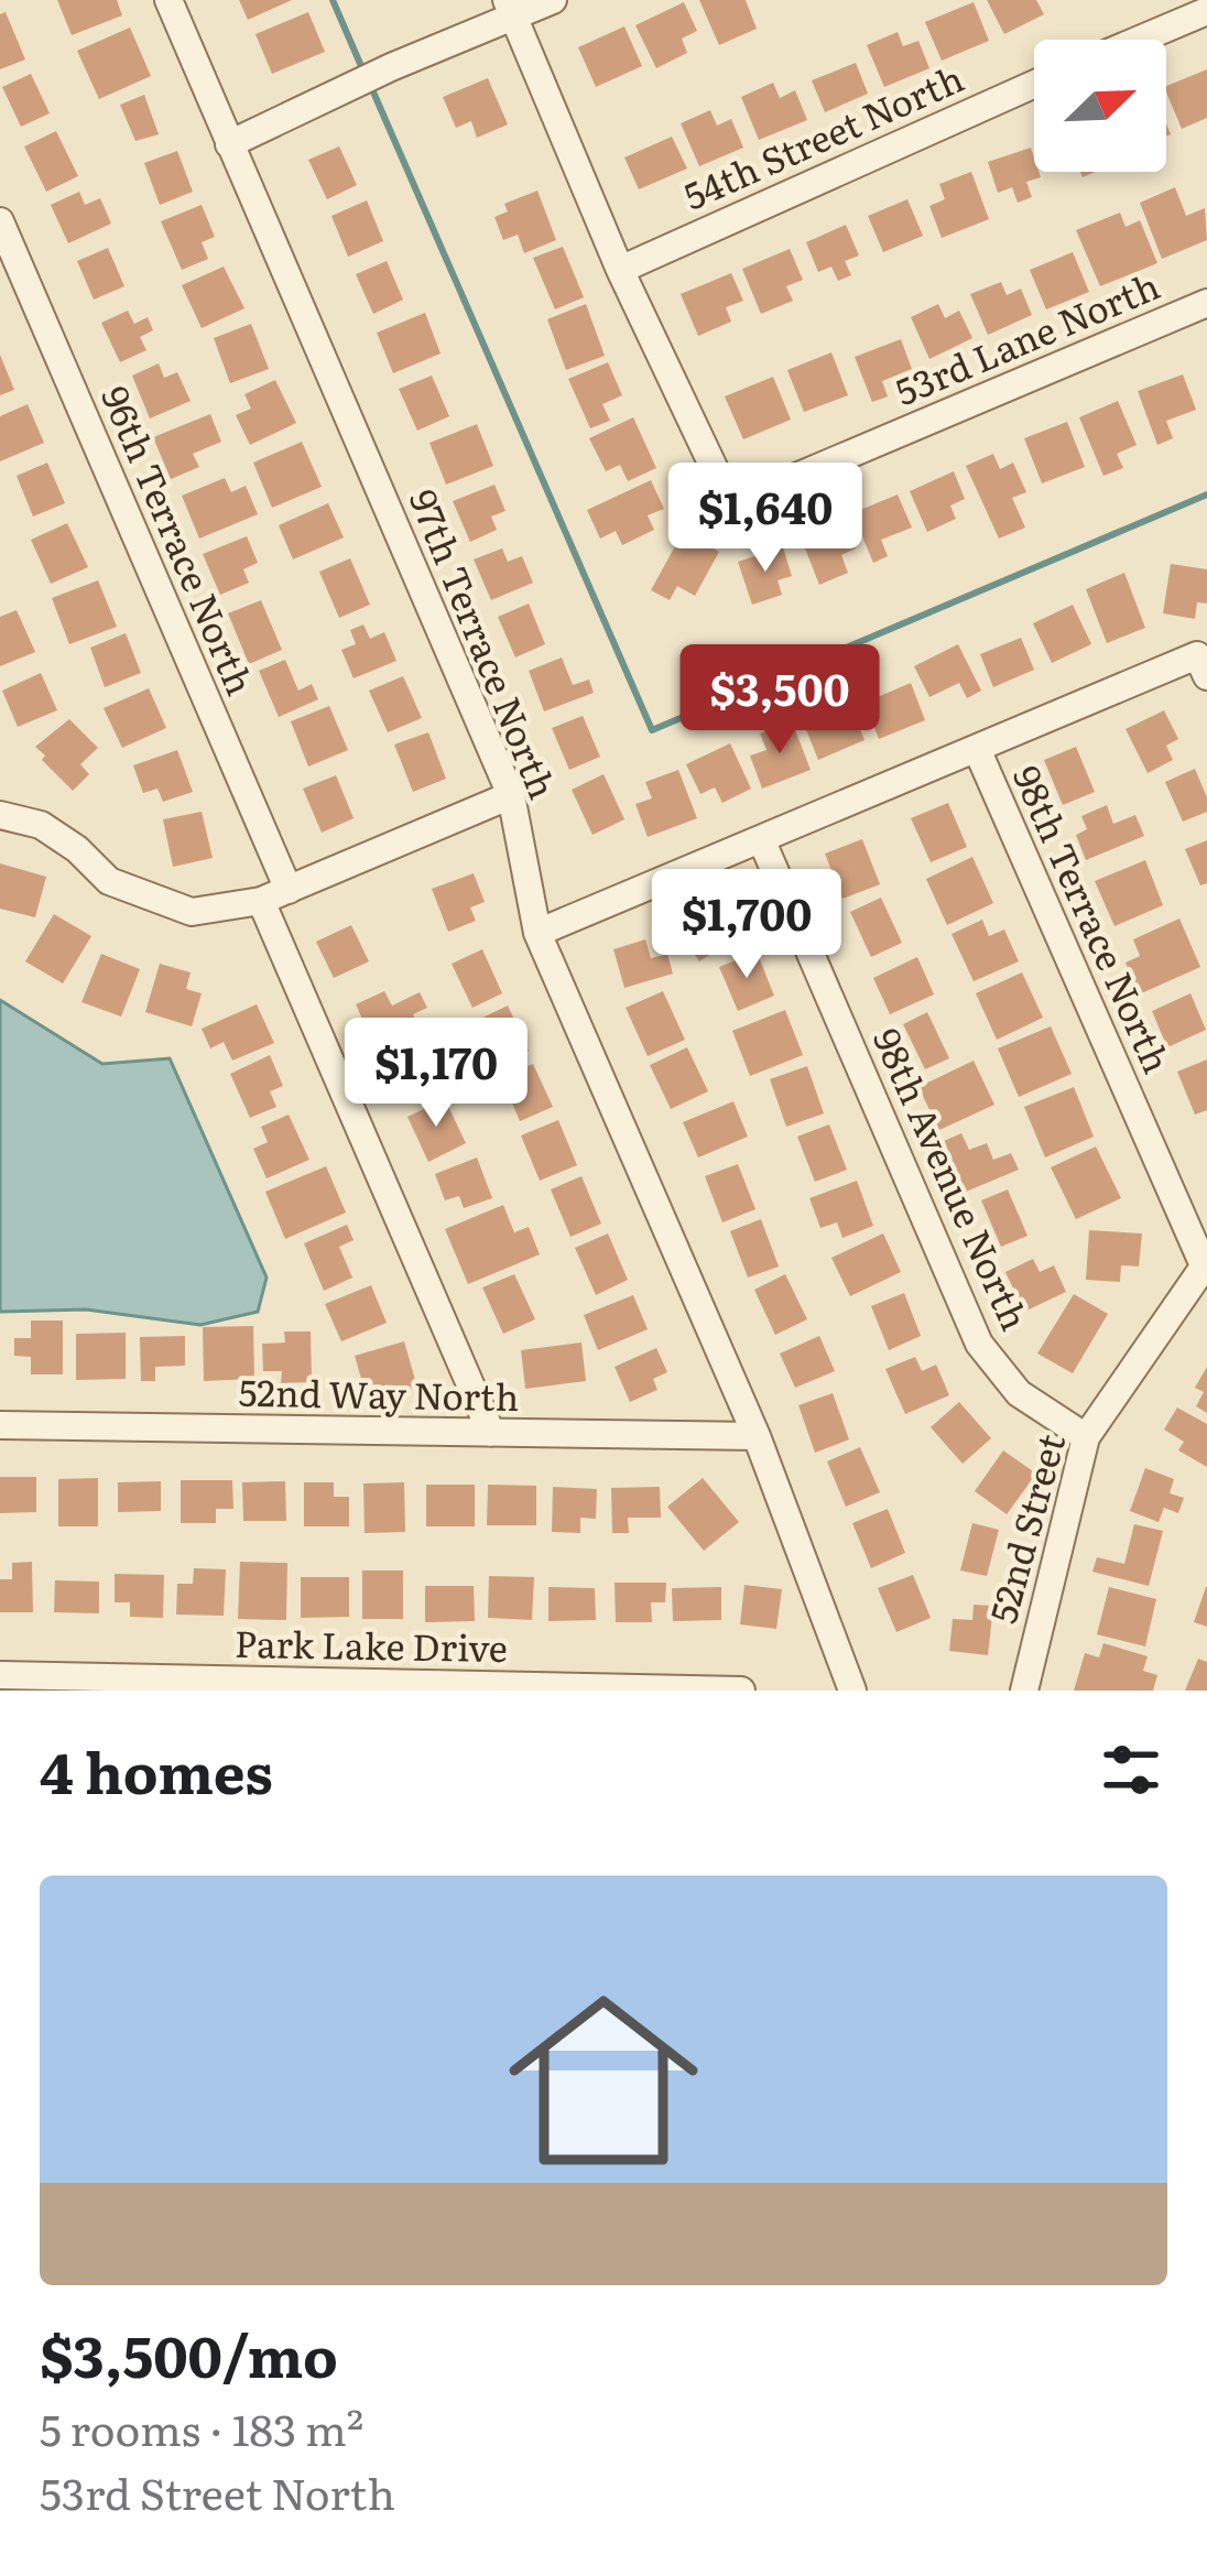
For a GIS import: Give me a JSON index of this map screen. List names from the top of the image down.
{
  "streets": {
    "street": [
      "54th Street North",
      "53rd Lane North",
      "96th Terrace North",
      "97th Terrace North",
      "98th Terrace North",
      "98th Avenue North",
      "52nd Way North",
      "52nd Street",
      "Park Lake Drive"
    ]
  },
  "crossings": [
    ["54th Street North", "53rd Lane North"],
    ["97th Terrace North", "52nd Way North"],
    ["98th Terrace North", "52nd Street"],
    ["98th Avenue North", "52nd Street"]
  ],
  "north": "top right",
  "page": {
    "price": [
      "$1,640",
      "$3,500",
      "$1,700",
      "$1,170"
    ],
    "heading": "4 homes",
    "list": [
      {
        "name": "$3,500/mo",
        "note": "5 rooms · 183 m² · 53rd Street North"
      }
    ]
  }
}
